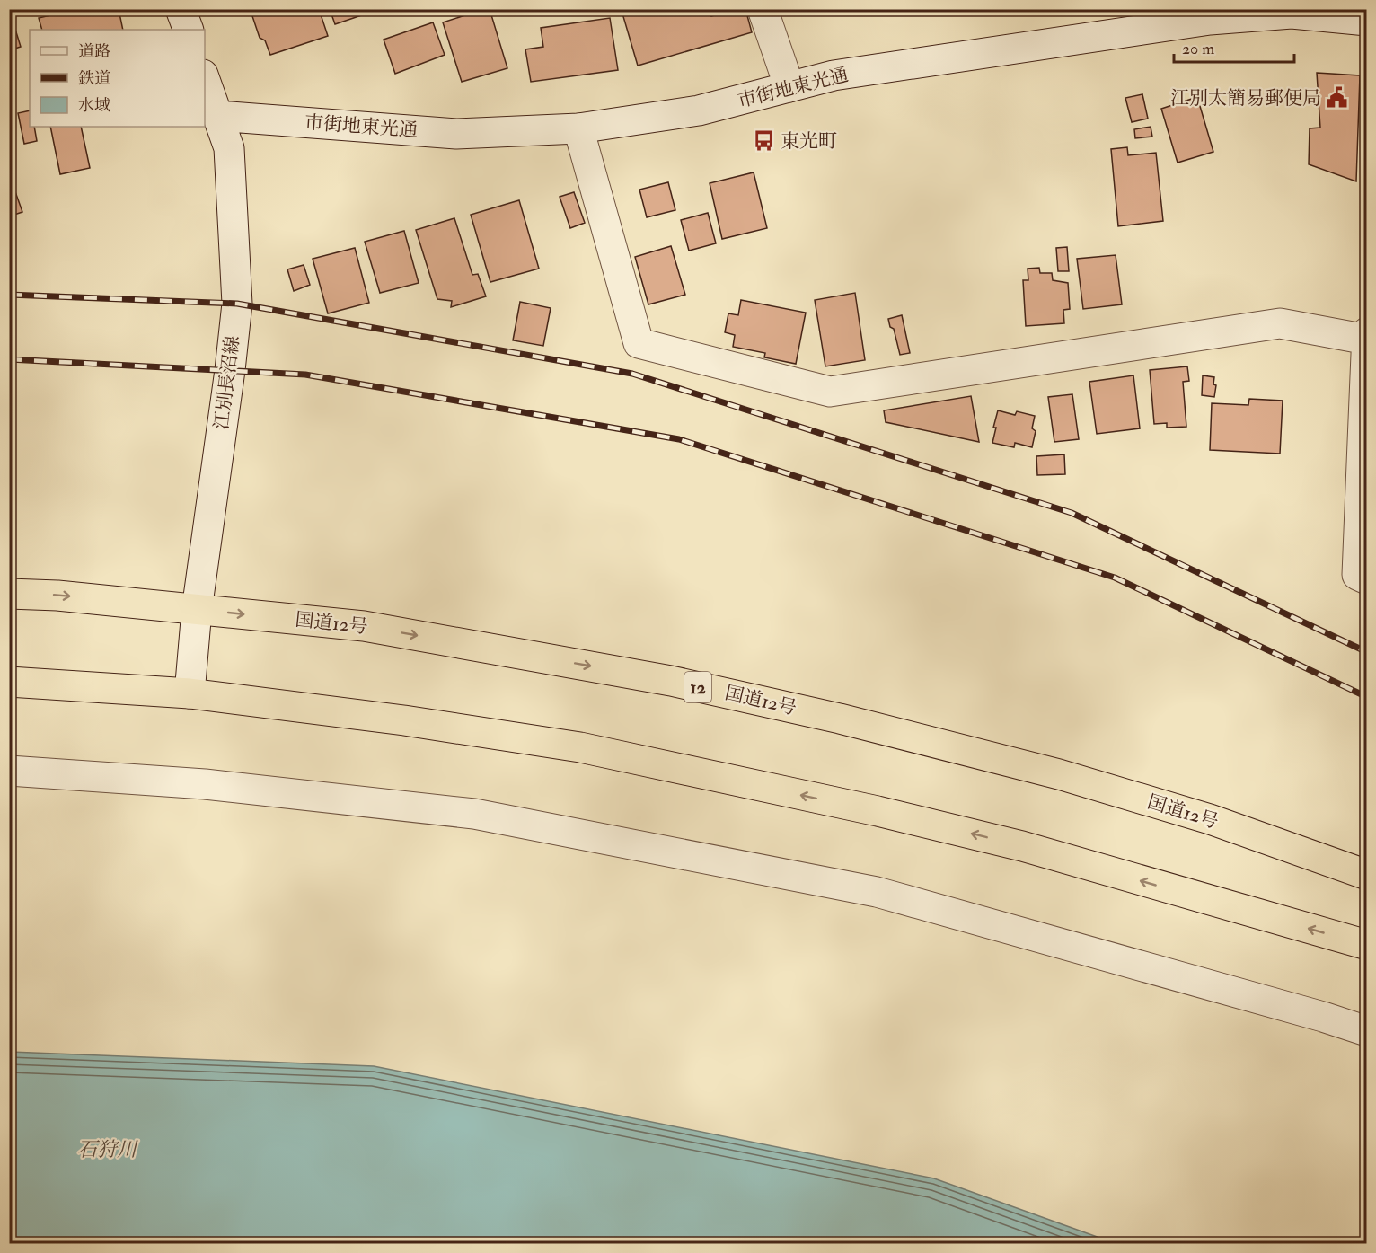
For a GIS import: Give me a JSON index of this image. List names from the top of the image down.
{
  "streets": {
    "highway": ["国道12号", "12"],
    "street": ["市街地東光通", "江別長沼線"]
  },
  "crossings": [
    ["市街地東光通", "江別長沼線"],
    ["江別長沼線", "国道12号"]
  ],
  "water": ["石狩川"],
  "places": {
    "public building": ["江別太簡易郵便局"],
    "bus stop": ["東光町"]
  },
  "legend": ["道路", "鉄道", "水域"],
  "scale_bar": "20 m"
}
